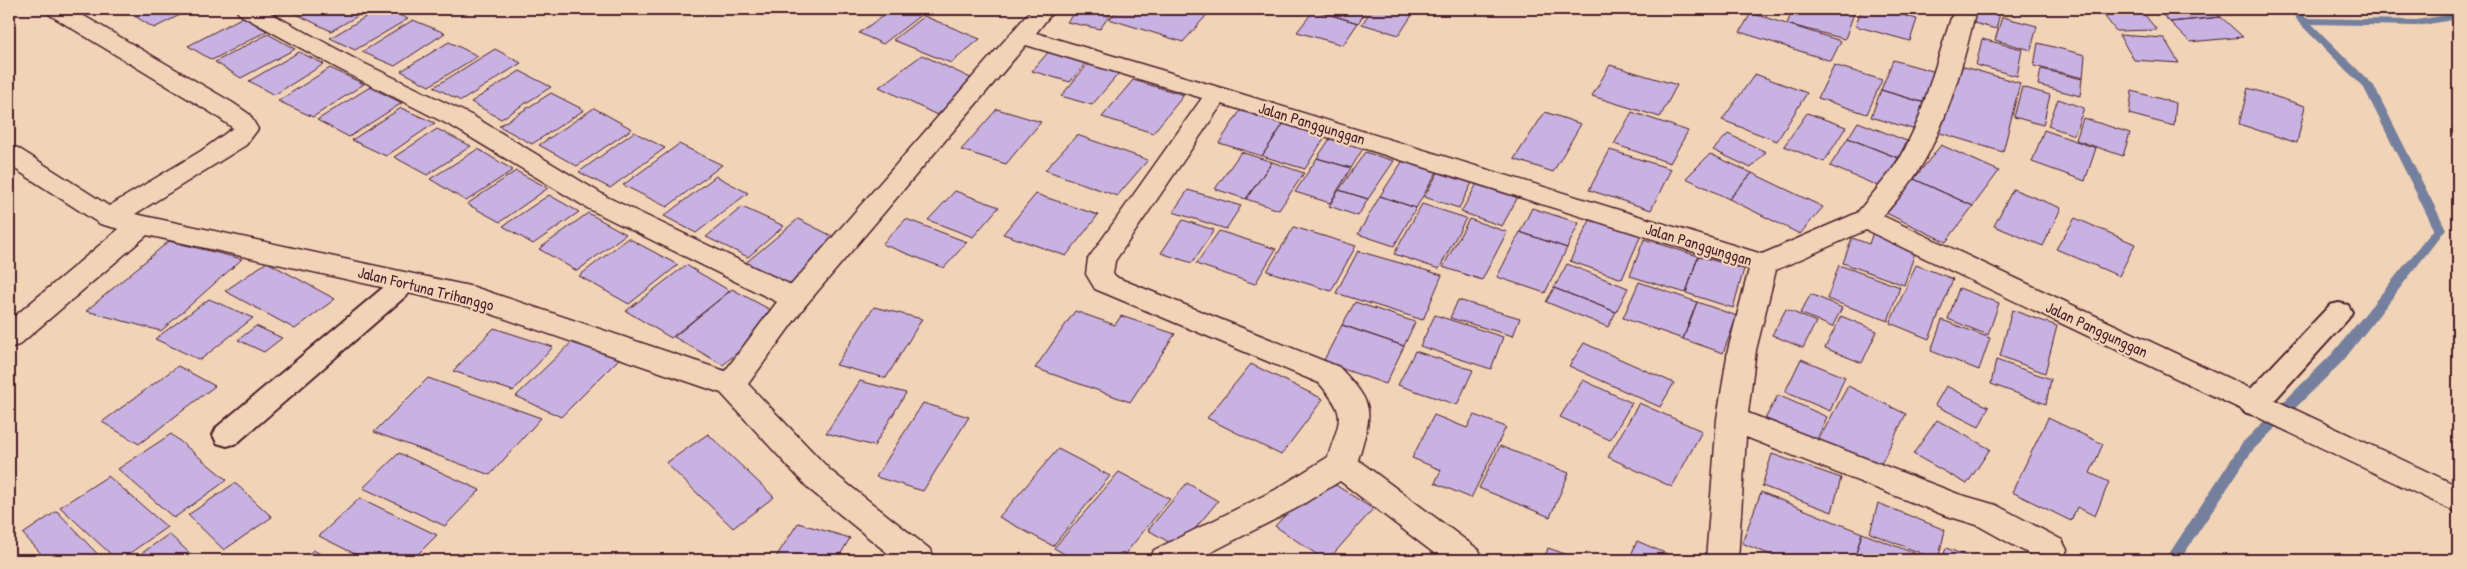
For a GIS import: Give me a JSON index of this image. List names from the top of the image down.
{
  "streets": {
    "street": ["Jalan Panggunggan", "Jalan Fortuna Trihanggo"]
  }
}
